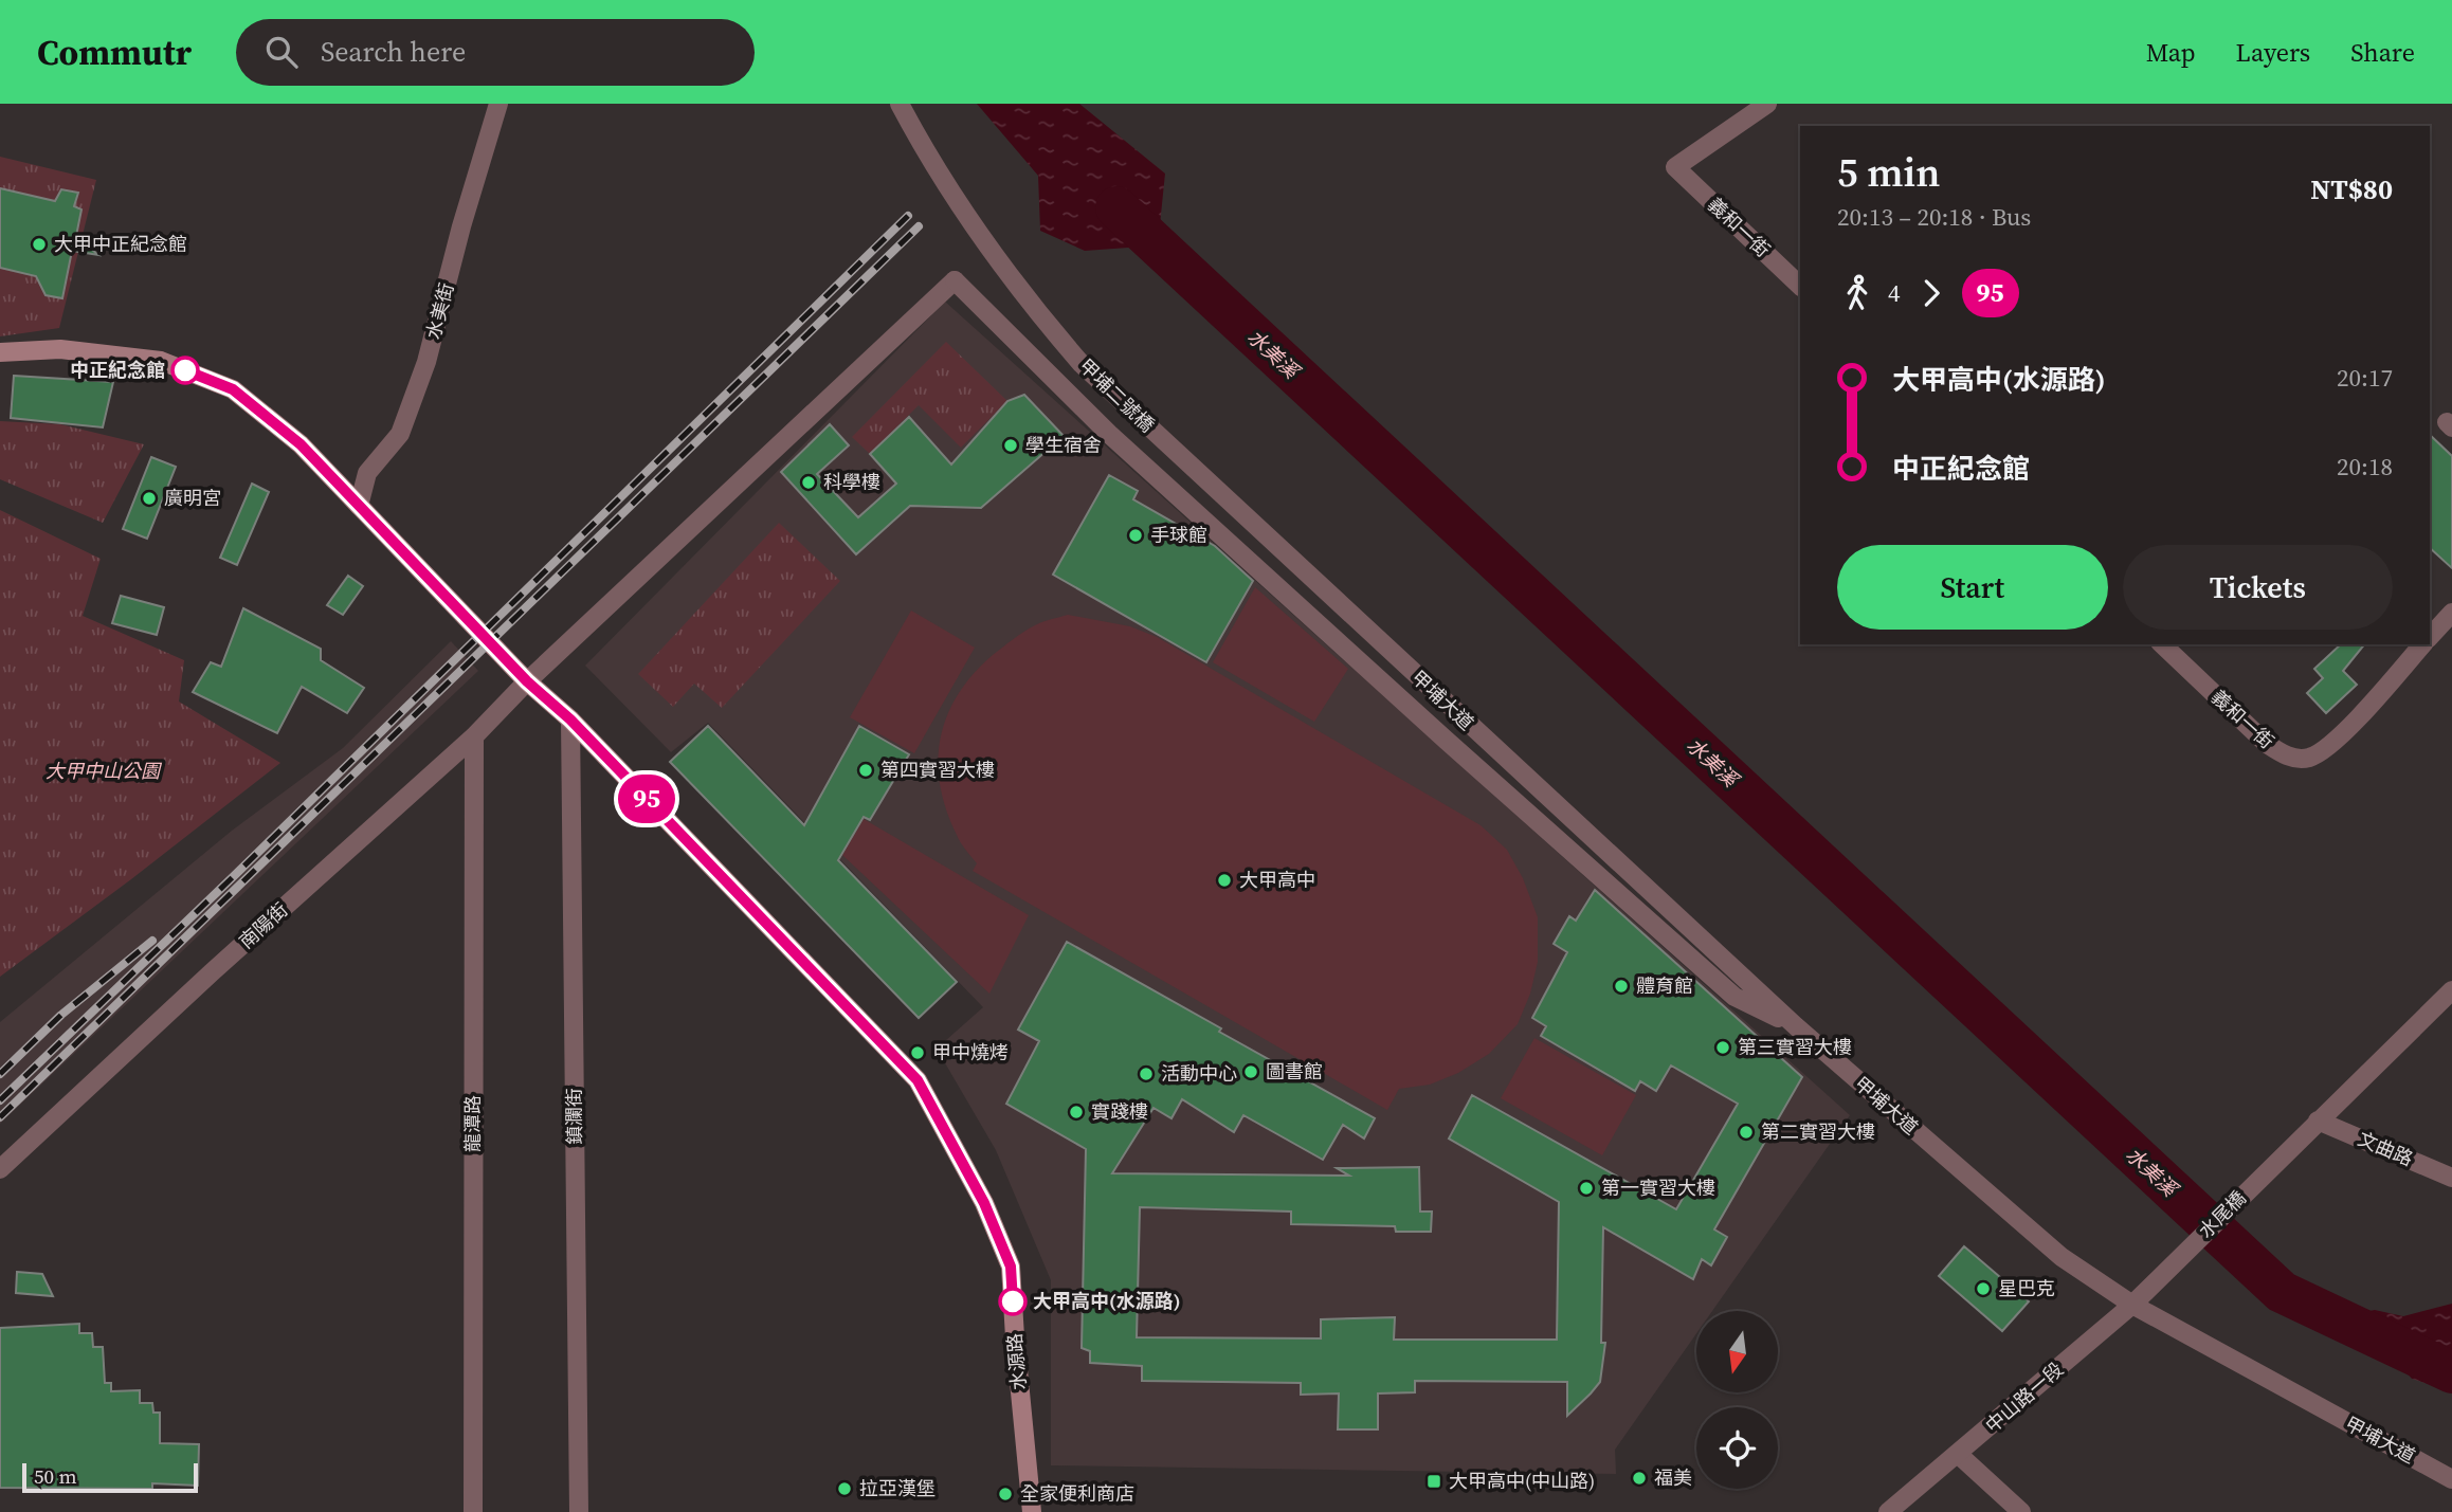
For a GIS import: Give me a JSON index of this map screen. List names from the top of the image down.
{
  "streets": {
    "main road": ["水源路"],
    "street": [
      "義和一街",
      "水美街",
      "甲埔二號橋",
      "甲埔大道",
      "南陽街",
      "鎮瀾街",
      "龍潭路",
      "文曲路",
      "水尾橋",
      "中山路一段"
    ]
  },
  "crossings": [
    ["水美街", "水源路"],
    ["甲埔二號橋", "甲埔大道"],
    ["甲埔大道", "南陽街"],
    ["甲埔大道", "中山路一段"],
    ["南陽街", "龍潭路"],
    ["南陽街", "水源路"],
    ["鎮瀾街", "水源路"],
    ["文曲路", "水尾橋"],
    ["水尾橋", "中山路一段"]
  ],
  "water": ["水美溪"],
  "parks": ["大甲中山公園"],
  "places": {
    "other": [
      "大甲中正紀念館",
      "中正紀念館",
      "學生宿舍",
      "科學樓",
      "廣明宮",
      "手球館",
      "第四實習大樓",
      "大甲高中",
      "體育館",
      "第三實習大樓",
      "甲中燒烤",
      "圖書館",
      "活動中心",
      "實踐樓",
      "第二實習大樓",
      "第一實習大樓",
      "星巴克",
      "大甲高中(水源路)",
      "福美",
      "拉亞漢堡",
      "全家便利商店"
    ],
    "transit": ["大甲高中(中山路)"]
  },
  "lines": ["bus line 95"],
  "scale_bar": "50 m",
  "north": "bottom",
  "page": {
    "header": "Commutr",
    "search": "Search here",
    "nav": ["Map", "Layers", "Share"],
    "on_map": "95",
    "heading": ["5 min", "20:13 – 20:18 · Bus", "NT$80"],
    "legs": ["4", "95"],
    "list": [
      {
        "name": "大甲高中(水源路)",
        "value": "20:17"
      },
      {
        "name": "中正紀念館",
        "value": "20:18"
      }
    ],
    "buttons": ["Start", "Tickets"],
    "scale": "50 m"
  }
}
